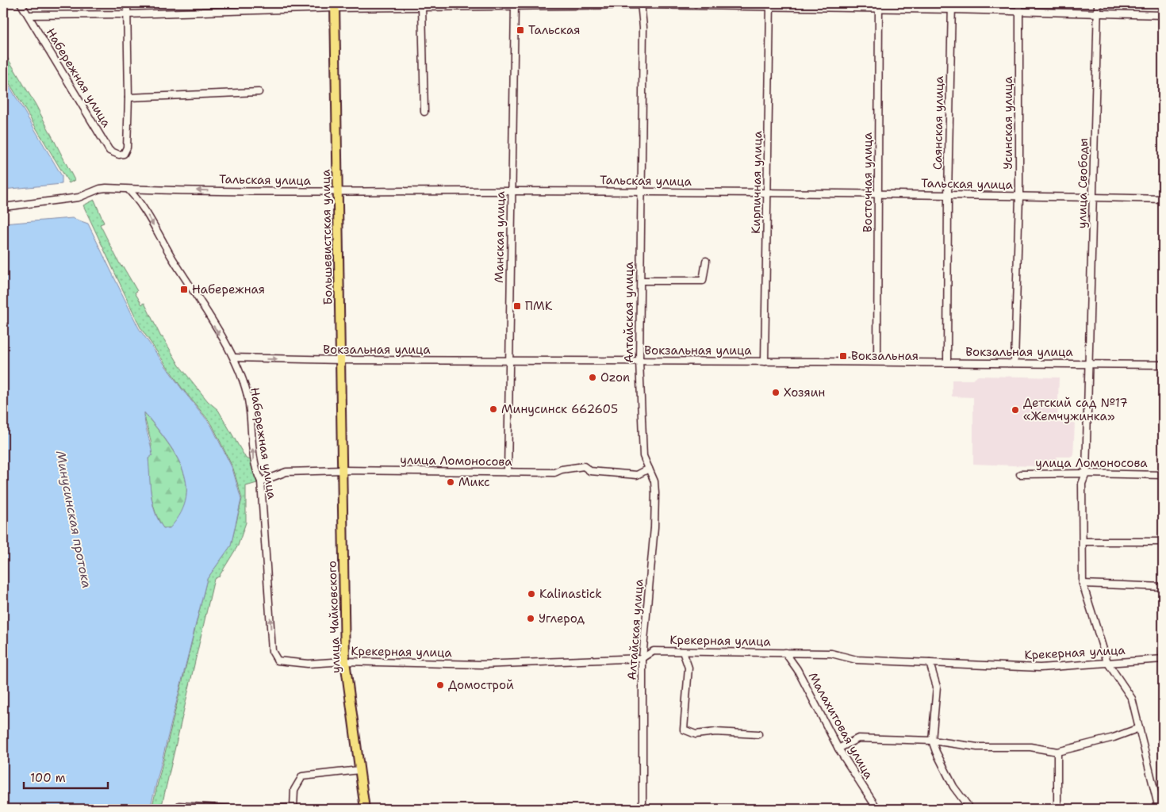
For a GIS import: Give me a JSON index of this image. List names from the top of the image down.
{
  "streets": {
    "main road": ["Большевистская улица", "улица Чайковского"],
    "street": [
      "Набережная улица",
      "Саянская улица",
      "Усинская улица",
      "Тальская улица",
      "Кирпичная улица",
      "Восточная улица",
      "улица Свободы",
      "Манская улица",
      "Алтайская улица",
      "Вокзальная улица",
      "улица Ломоносова",
      "Крекерная улица",
      "Малахитовая улица"
    ]
  },
  "crossings": [
    ["Набережная улица", "Тальская улица"],
    ["Набережная улица", "Вокзальная улица"],
    ["Набережная улица", "улица Ломоносова"],
    ["Набережная улица", "Крекерная улица"],
    ["Саянская улица", "Тальская улица"],
    ["Саянская улица", "Вокзальная улица"],
    ["Усинская улица", "Тальская улица"],
    ["Усинская улица", "Вокзальная улица"],
    ["Тальская улица", "Кирпичная улица"],
    ["Тальская улица", "Восточная улица"],
    ["Тальская улица", "улица Свободы"],
    ["Тальская улица", "Большевистская улица"],
    ["Тальская улица", "Манская улица"],
    ["Тальская улица", "Алтайская улица"],
    ["Кирпичная улица", "Вокзальная улица"],
    ["Восточная улица", "Вокзальная улица"],
    ["улица Свободы", "Вокзальная улица"],
    ["улица Свободы", "улица Ломоносова"],
    ["улица Свободы", "Крекерная улица"],
    ["Большевистская улица", "Вокзальная улица"],
    ["Большевистская улица", "улица Ломоносова"],
    ["Большевистская улица", "улица Чайковского"],
    ["Манская улица", "Вокзальная улица"],
    ["Манская улица", "улица Ломоносова"],
    ["Алтайская улица", "Вокзальная улица"],
    ["Алтайская улица", "улица Ломоносова"],
    ["Алтайская улица", "Крекерная улица"],
    ["улица Ломоносова", "улица Чайковского"],
    ["улица Чайковского", "Крекерная улица"],
    ["Крекерная улица", "Малахитовая улица"]
  ],
  "water": ["Минусинская протока"],
  "places": {
    "transit": [
      "Тальская",
      "Набережная",
      "ПМК",
      "Вокзальная"
    ],
    "other": [
      "Ozon",
      "Хозяин",
      "Минусинск 662605",
      "Детский сад №17 «Жемчужинка»",
      "Микс",
      "Kalinastick",
      "Углерод",
      "Домострой"
    ]
  },
  "scale_bar": "100 m"
}
